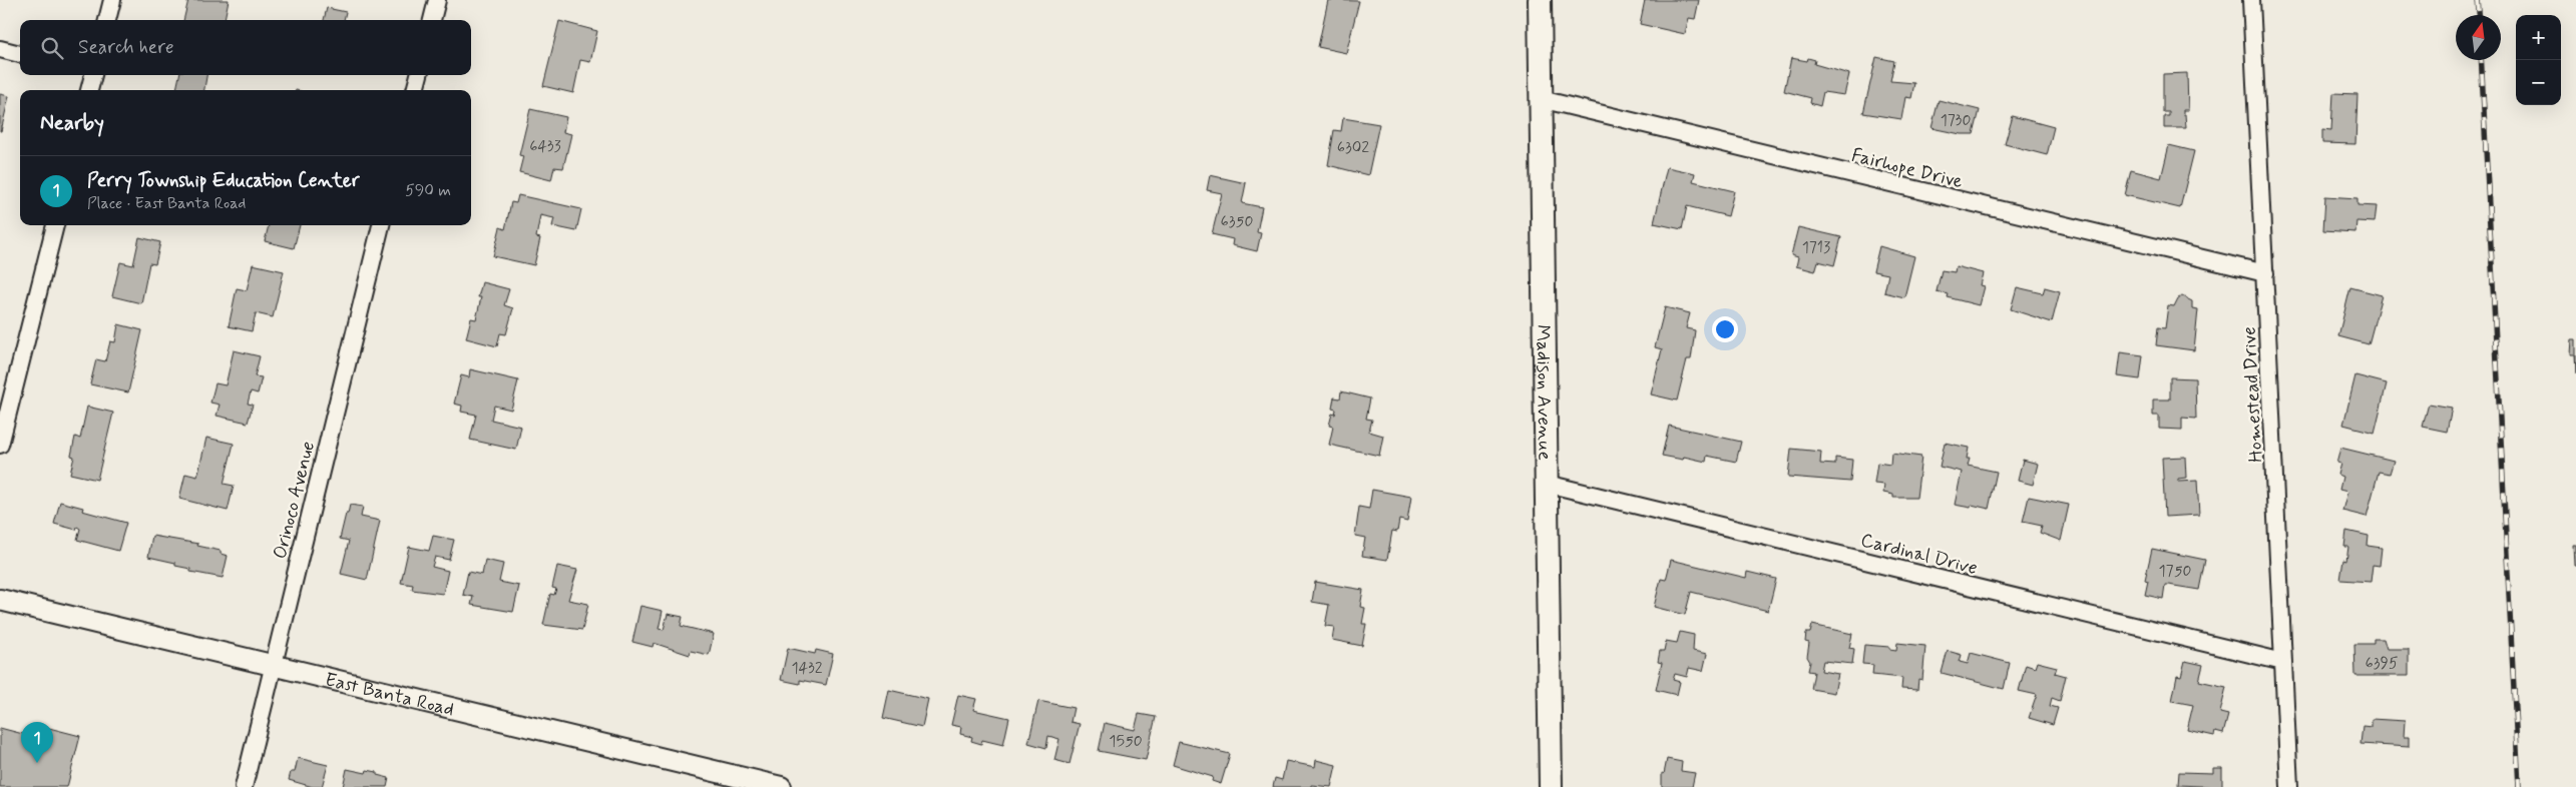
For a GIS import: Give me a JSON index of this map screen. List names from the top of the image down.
{
  "streets": {
    "main road": ["Madison Avenue"],
    "street": [
      "Fairhope Drive",
      "Homestead Drive",
      "Orinoco Avenue",
      "Cardinal Drive",
      "East Banta Road"
    ]
  },
  "crossings": [
    ["Fairhope Drive", "Madison Avenue"],
    ["Fairhope Drive", "Homestead Drive"],
    ["Madison Avenue", "Cardinal Drive"],
    ["Homestead Drive", "Cardinal Drive"],
    ["Orinoco Avenue", "East Banta Road"]
  ],
  "house_numbers": [
    "1730",
    "6433",
    "6302",
    "6350",
    "1713",
    "1750",
    "6395",
    "1432",
    "1550"
  ],
  "north": "top",
  "page": {
    "map_buttons": ["+", "−"],
    "search": "Search here",
    "heading": "Nearby",
    "list": [
      {
        "mark": "1",
        "name": "Perry Township Education Center",
        "note": "Place · East Banta Road",
        "value": "590 m"
      }
    ],
    "pins": "1"
  }
}
